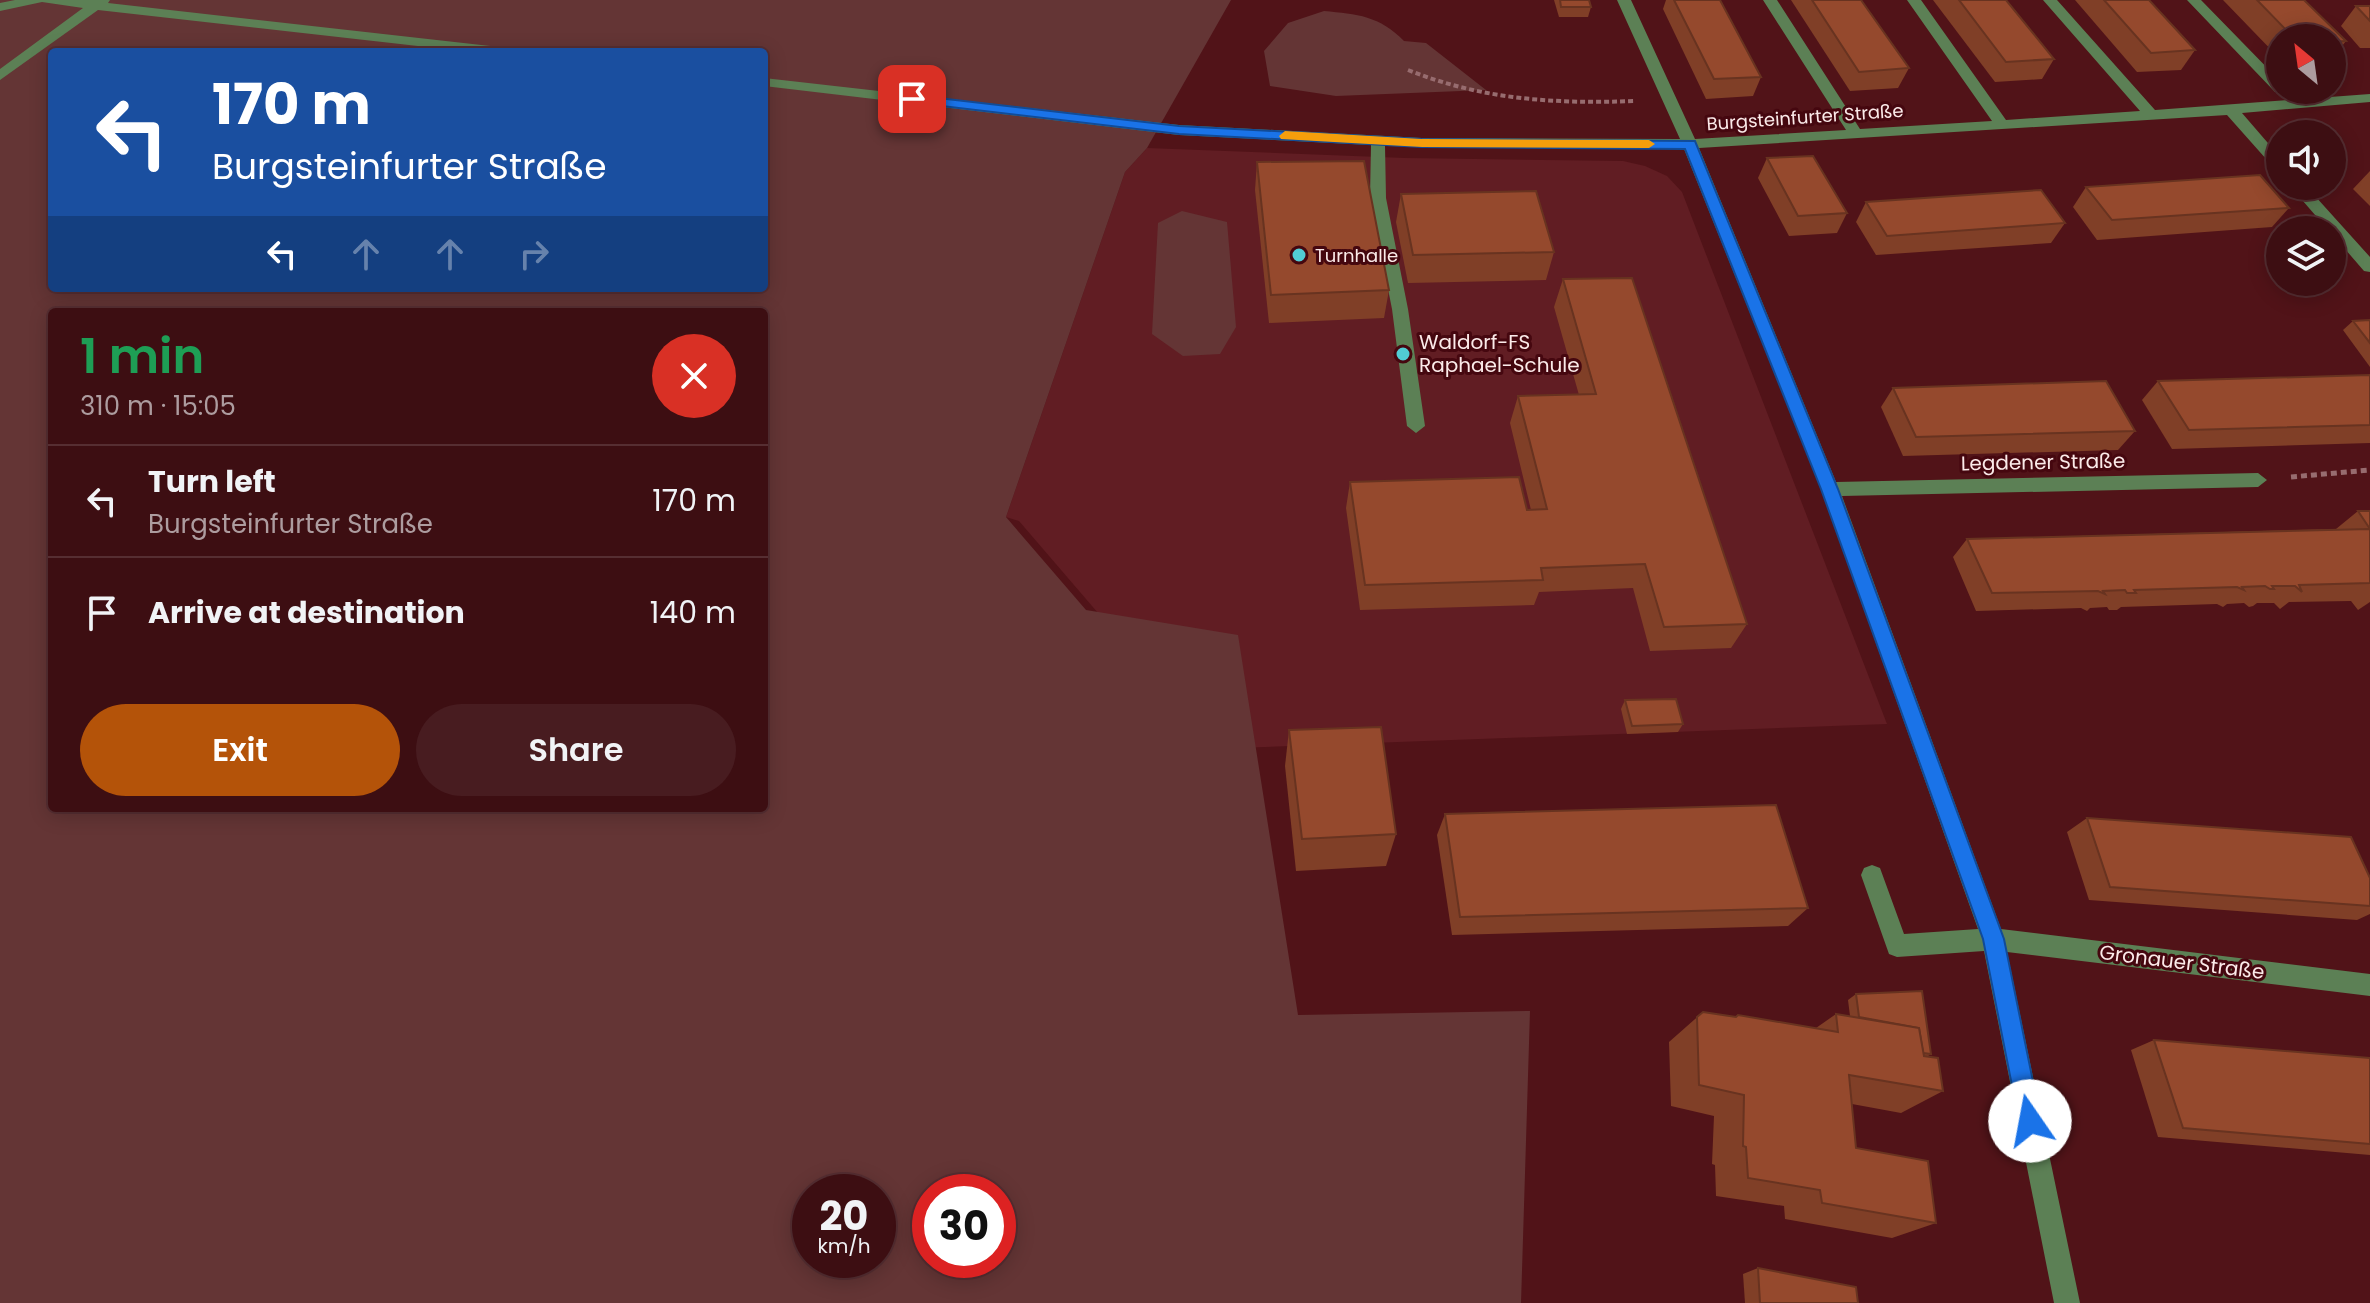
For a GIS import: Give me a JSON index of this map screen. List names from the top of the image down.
{
  "streets": {
    "street": ["Burgsteinfurter Straße", "Legdener Straße", "Gronauer Straße"]
  },
  "places": ["Turnhalle", "Waldorf-FS Raphael-Schule"],
  "north": "top left",
  "page": {
    "turn": ["170 m", "Burgsteinfurter Straße"],
    "heading": ["1 min", "310 m · 15:05"],
    "list": [
      {
        "name": "Turn left",
        "note": "Burgsteinfurter Straße",
        "value": "170 m"
      },
      {
        "name": "Arrive at destination",
        "value": "140 m"
      }
    ],
    "buttons": ["Exit", "Share"],
    "speed": "20 km/h",
    "limit": "30"
  }
}
